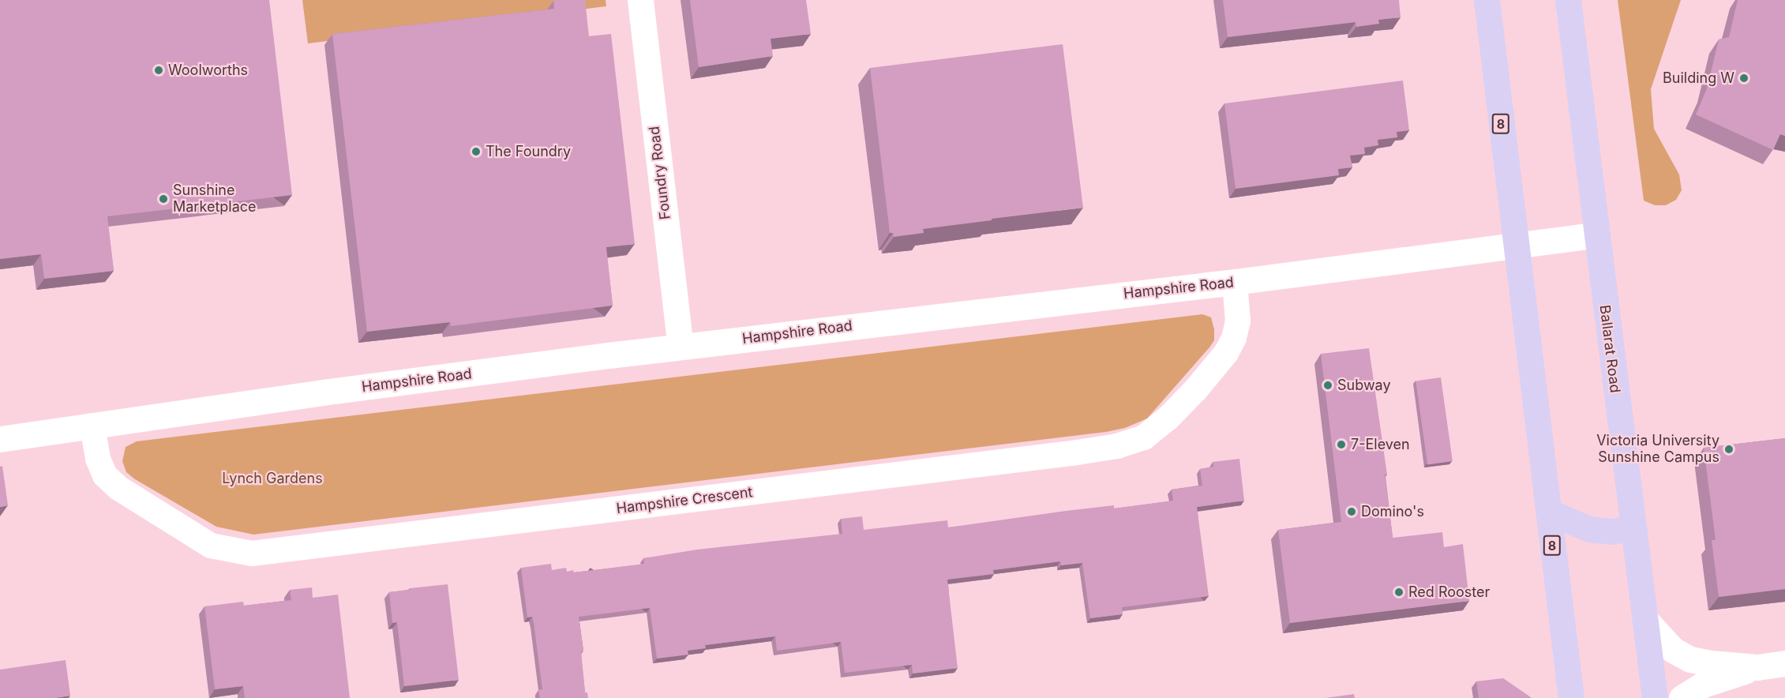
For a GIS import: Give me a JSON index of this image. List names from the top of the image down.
{
  "streets": {
    "highway": ["8", "Ballarat Road"],
    "street": ["Foundry Road", "Hampshire Road", "Hampshire Crescent"]
  },
  "crossings": [
    ["8", "Hampshire Road"],
    ["Foundry Road", "Hampshire Road"],
    ["Hampshire Road", "Ballarat Road"],
    ["Hampshire Road", "Hampshire Crescent"]
  ],
  "parks": ["Lynch Gardens"],
  "places": [
    "Woolworths",
    "Building W",
    "The Foundry",
    "Sunshine Marketplace",
    "Subway",
    "7-Eleven",
    "Victoria University Sunshine Campus",
    "Domino's",
    "Red Rooster"
  ]
}
